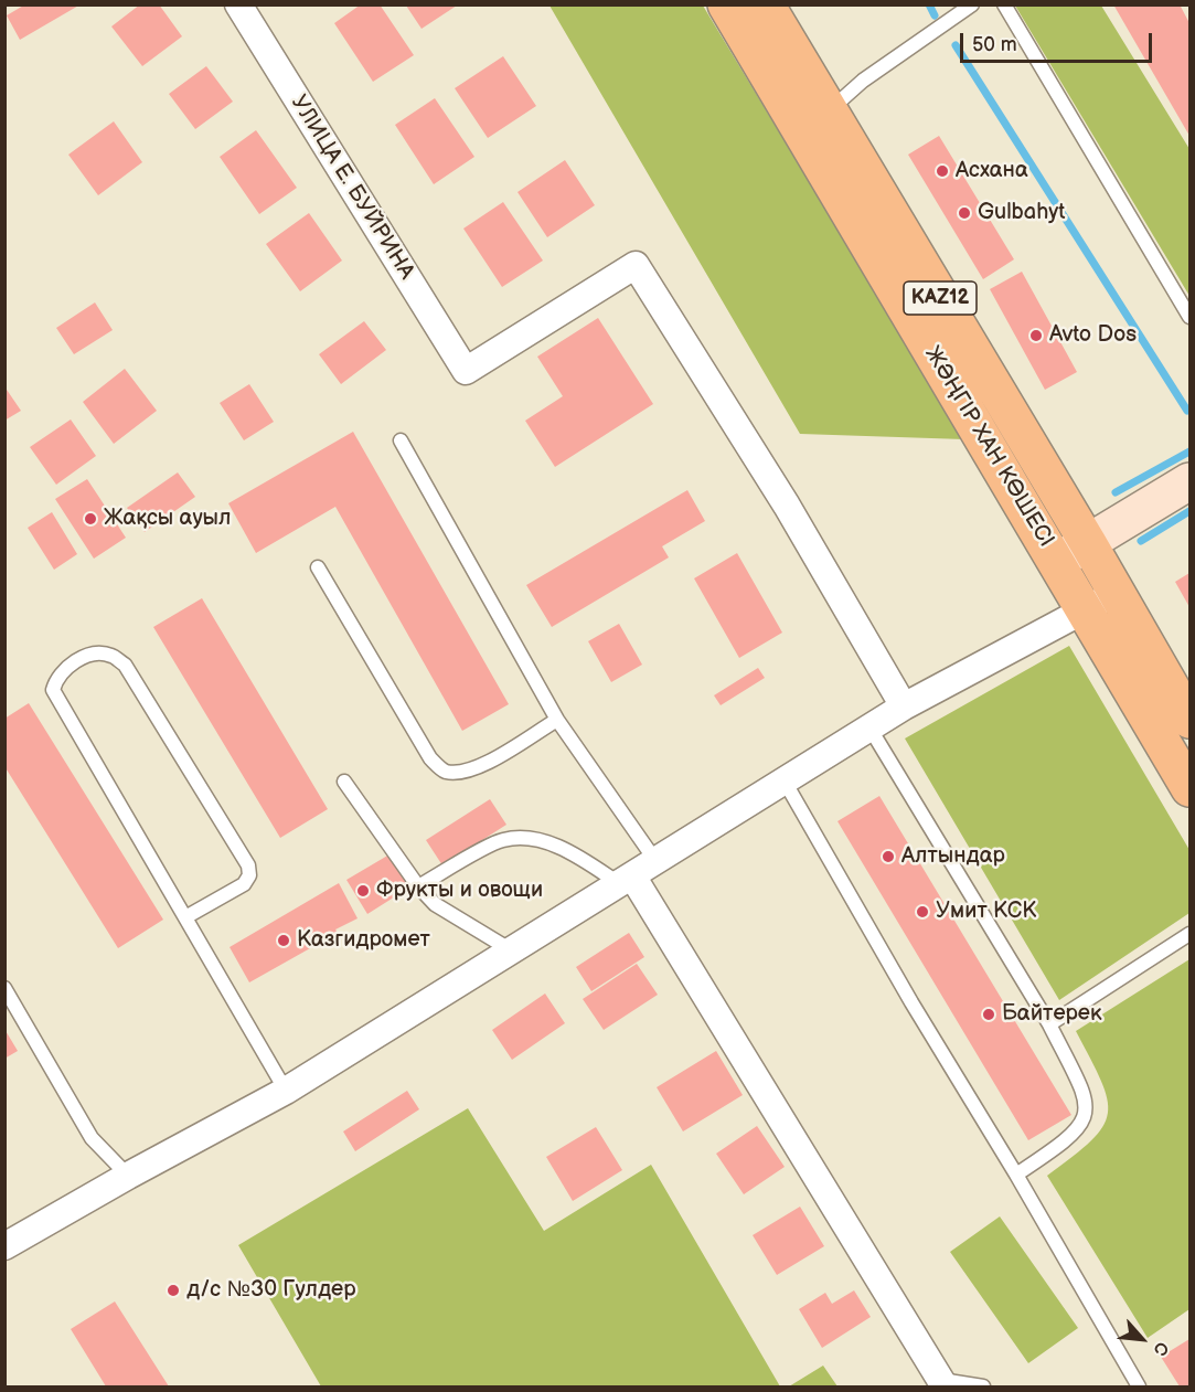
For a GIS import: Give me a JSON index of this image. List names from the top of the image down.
{
  "streets": {
    "main road": ["KAZ12", "ЖӘҢГІР ХАН КӨШЕСІ"],
    "street": ["УЛИЦА Е. БУЙРИНА"]
  },
  "places": [
    "Асхана",
    "Gulbahyt",
    "Avto Dos",
    "Жақсы ауыл",
    "Алтындар",
    "Фрукты и овощи",
    "Умит КСК",
    "Казгидромет",
    "Байтерек",
    "д/с №30 Гулдер"
  ],
  "scale_bar": "50 m",
  "north": "bottom right"
}
